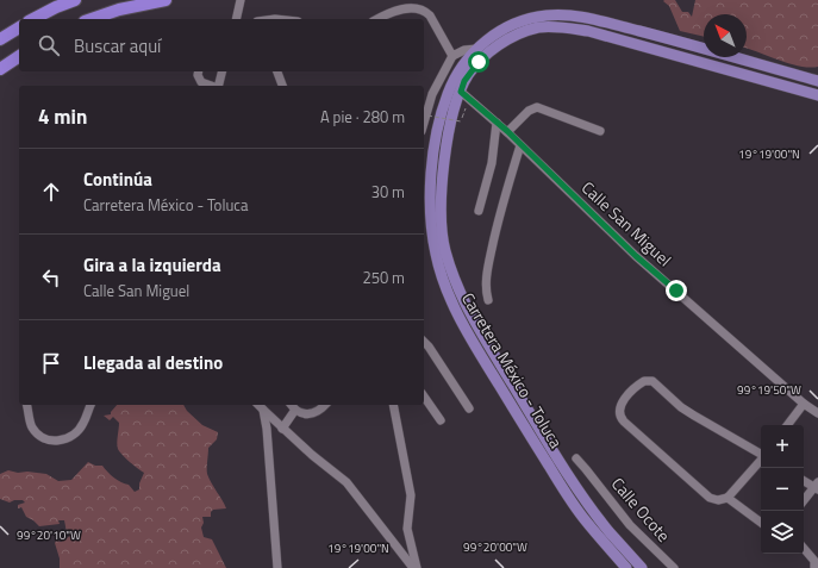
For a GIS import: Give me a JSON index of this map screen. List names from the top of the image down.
{
  "streets": {
    "main road": ["Carretera México - Toluca"],
    "street": ["Calle San Miguel", "Calle Ocote"]
  },
  "crossings": [
    ["Calle San Miguel", "Carretera México - Toluca"]
  ],
  "north": "top left",
  "page": {
    "search": "Buscar aquí",
    "heading": ["4 min", "A pie · 280 m"],
    "list": [
      ["Continúa", "Carretera México - Toluca", "30 m"],
      ["Gira a la izquierda", "Calle San Miguel", "250 m"],
      "Llegada al destino"
    ],
    "map_buttons": ["+", "−"]
  },
  "coordinates": [
    "19°19'00\"N",
    "99°19'50\"W",
    "99°20'10\"W",
    "99°20'00\"W"
  ]
}
